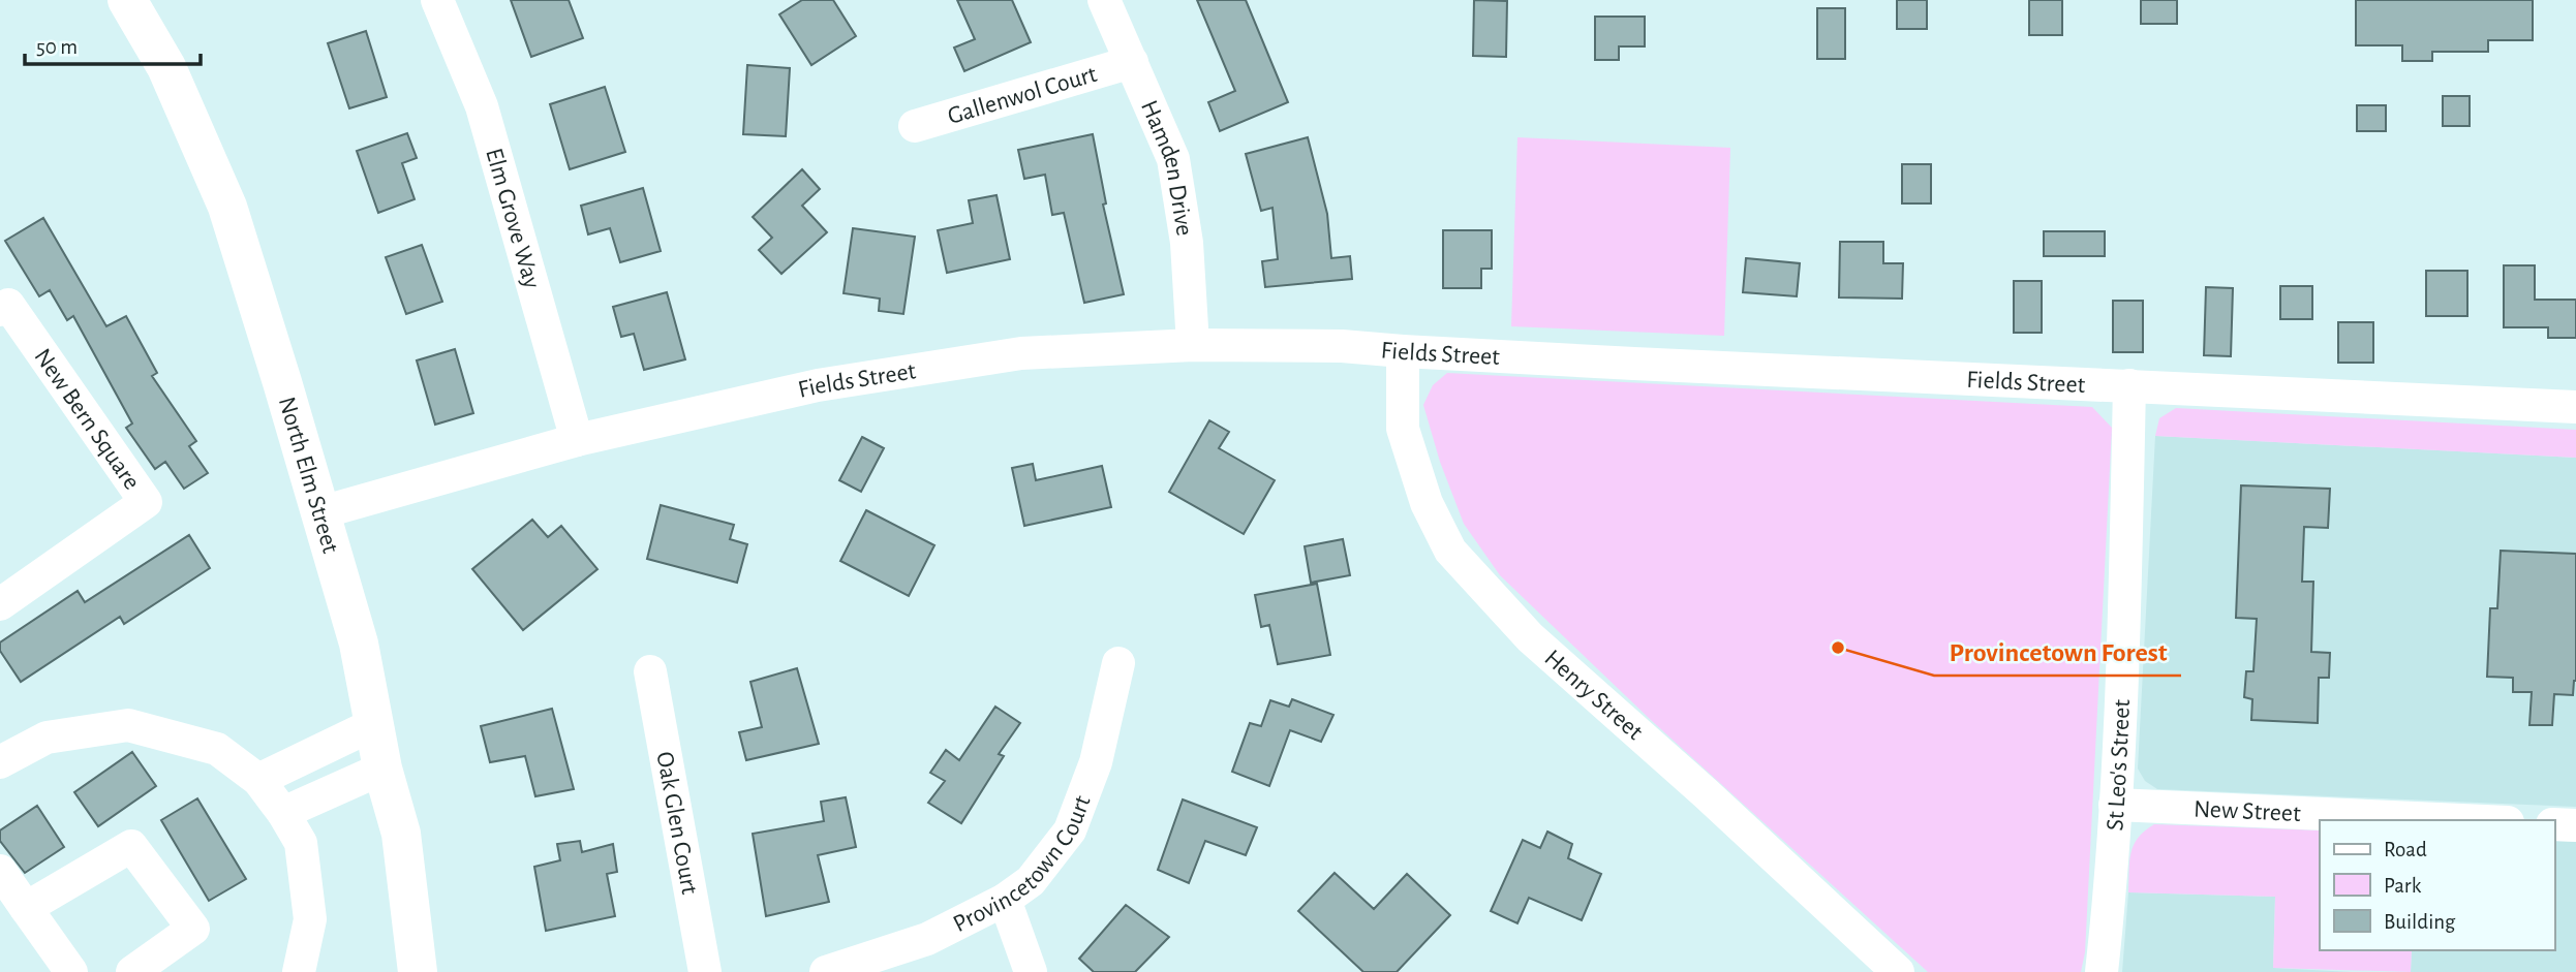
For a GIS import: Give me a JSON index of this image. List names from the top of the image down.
{
  "streets": {
    "main road": ["North Elm Street"],
    "street": [
      "Gallenwol Court",
      "Hamden Drive",
      "Elm Grove Way",
      "Fields Street",
      "New Bern Square",
      "Henry Street",
      "St Leo's Street",
      "New Street",
      "Oak Glen Court",
      "Provincetown Court"
    ]
  },
  "crossings": [
    ["Gallenwol Court", "Hamden Drive"],
    ["Hamden Drive", "Fields Street"],
    ["Elm Grove Way", "Fields Street"],
    ["Fields Street", "North Elm Street"],
    ["Fields Street", "Henry Street"],
    ["Fields Street", "St Leo's Street"],
    ["St Leo's Street", "New Street"]
  ],
  "places": ["Provincetown Forest"],
  "legend": ["Road", "Park", "Building"],
  "scale_bar": "50 m"
}
